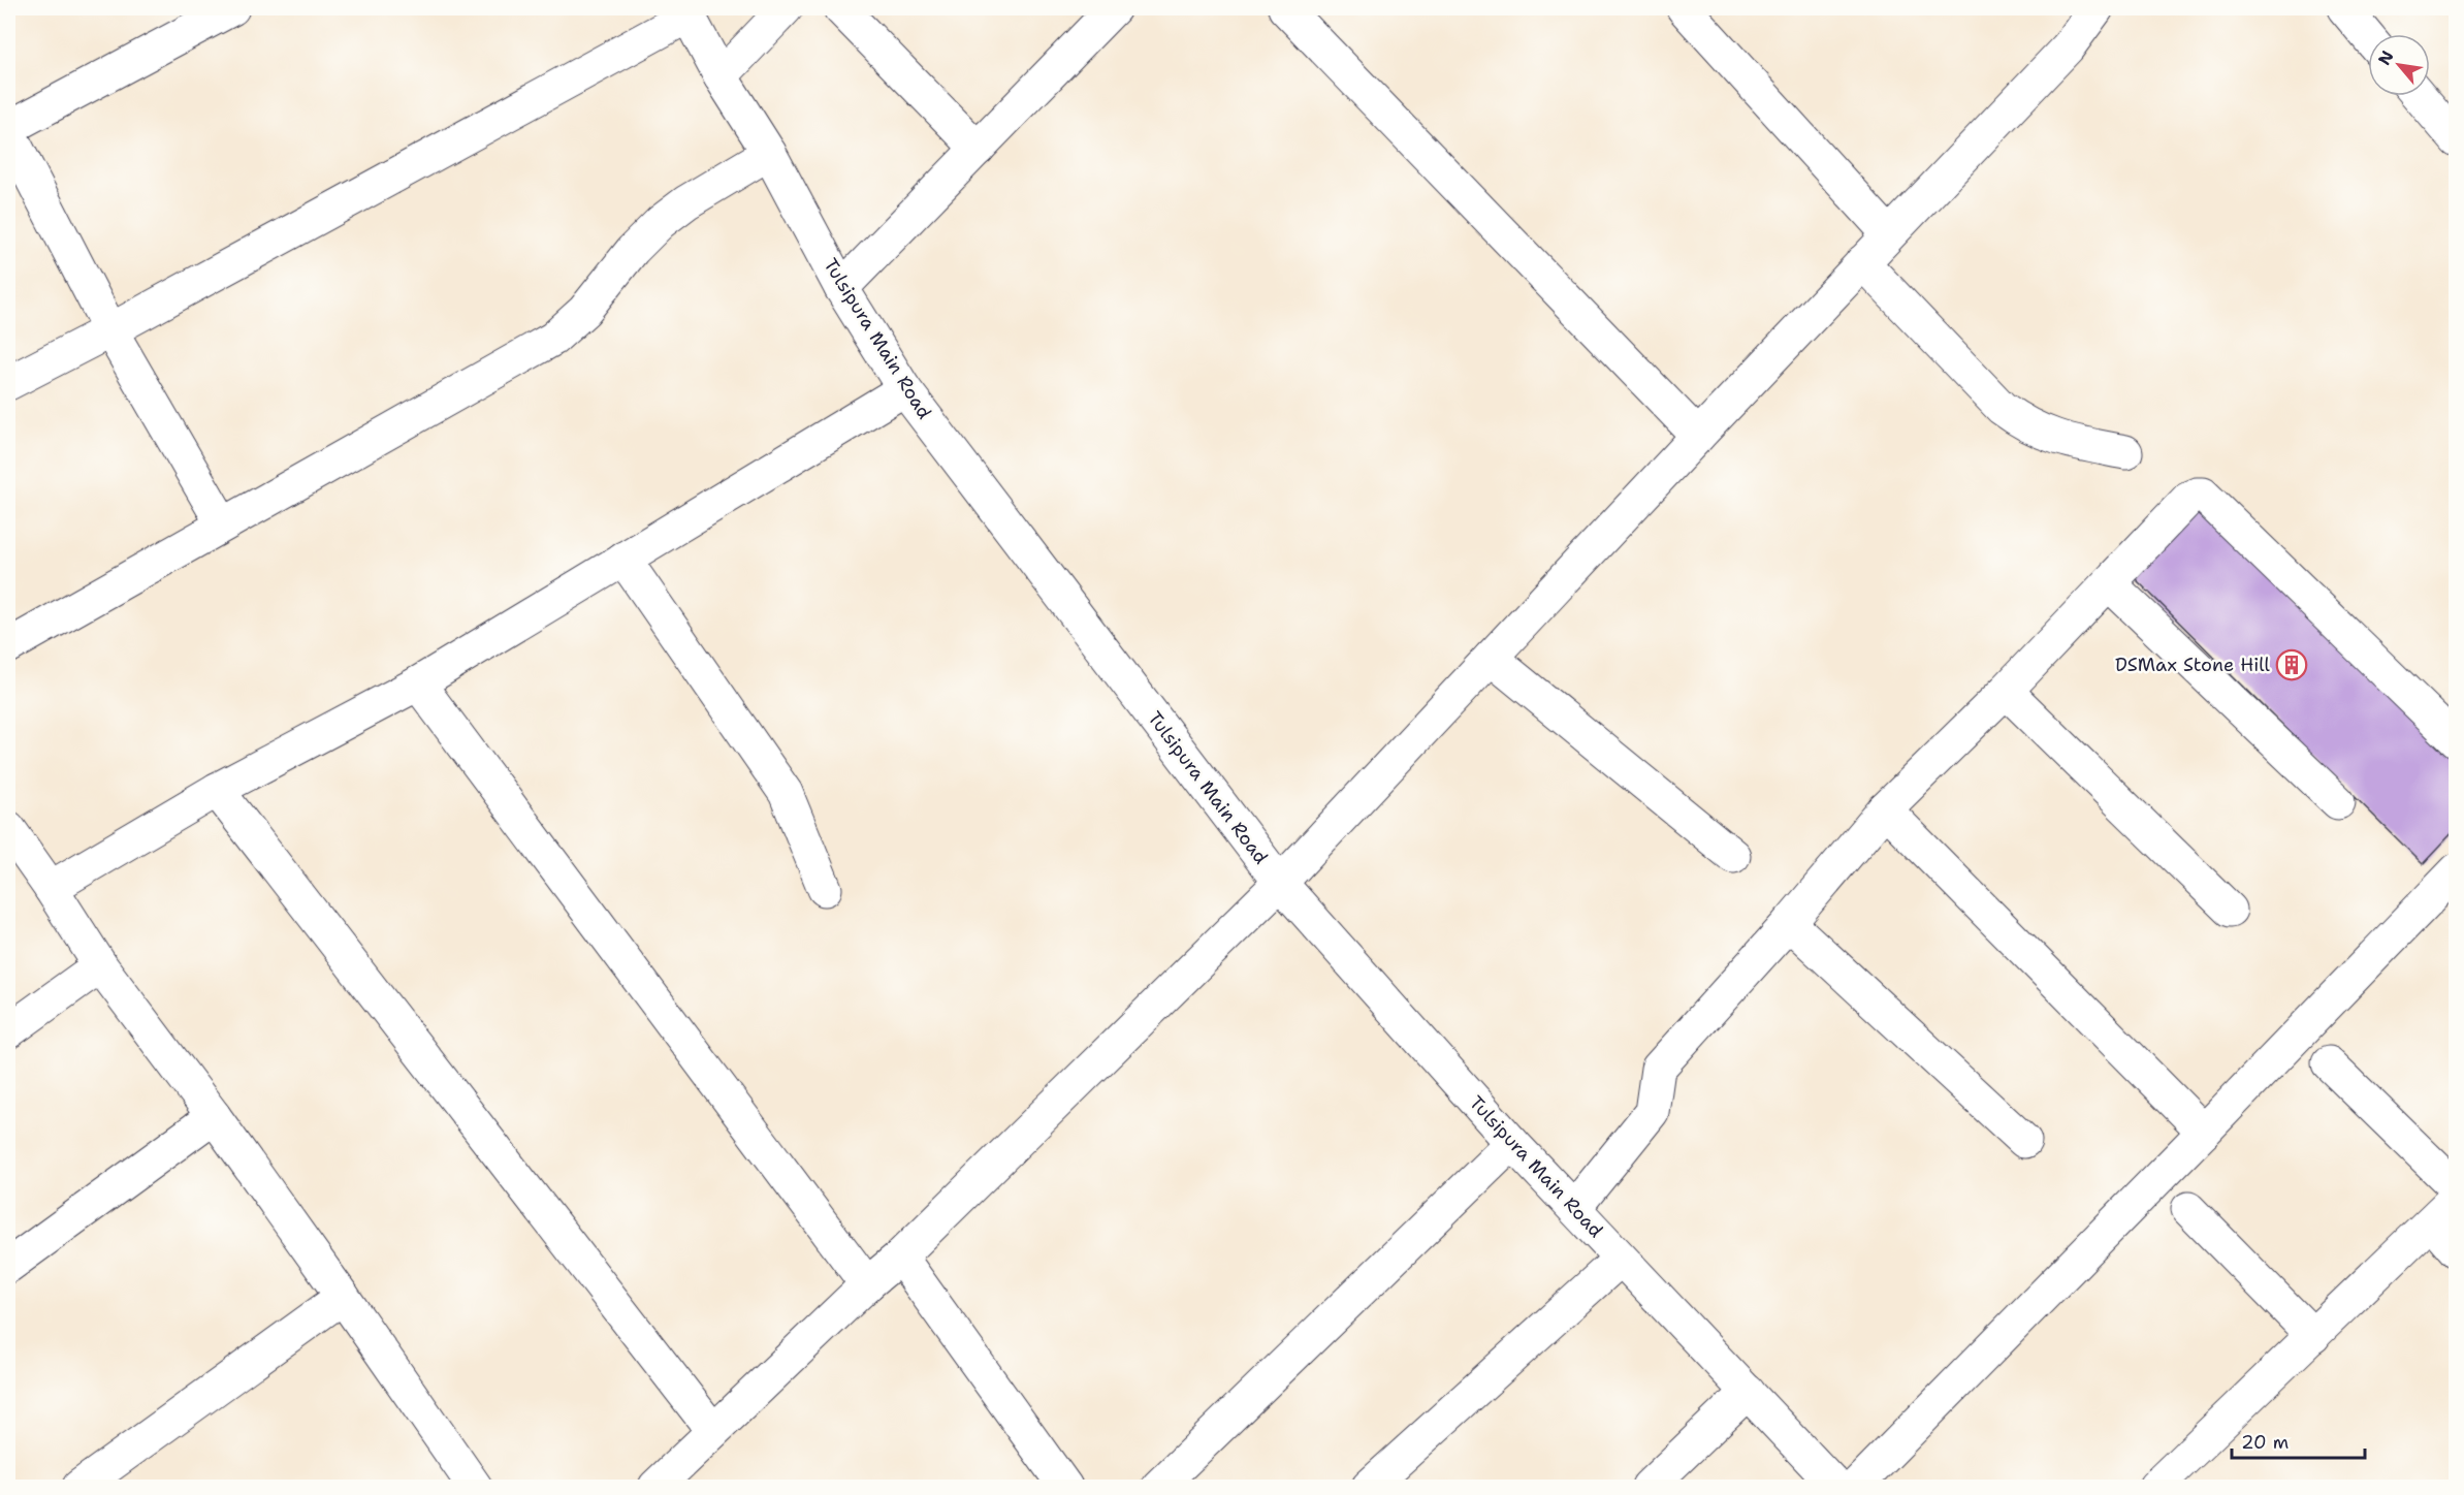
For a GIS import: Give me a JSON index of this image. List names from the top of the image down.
{
  "streets": {
    "street": ["Tulsipura Main Road"]
  },
  "places": {
    "building": ["DSMax Stone Hill"]
  },
  "scale_bar": "20 m",
  "north": "top left"
}
